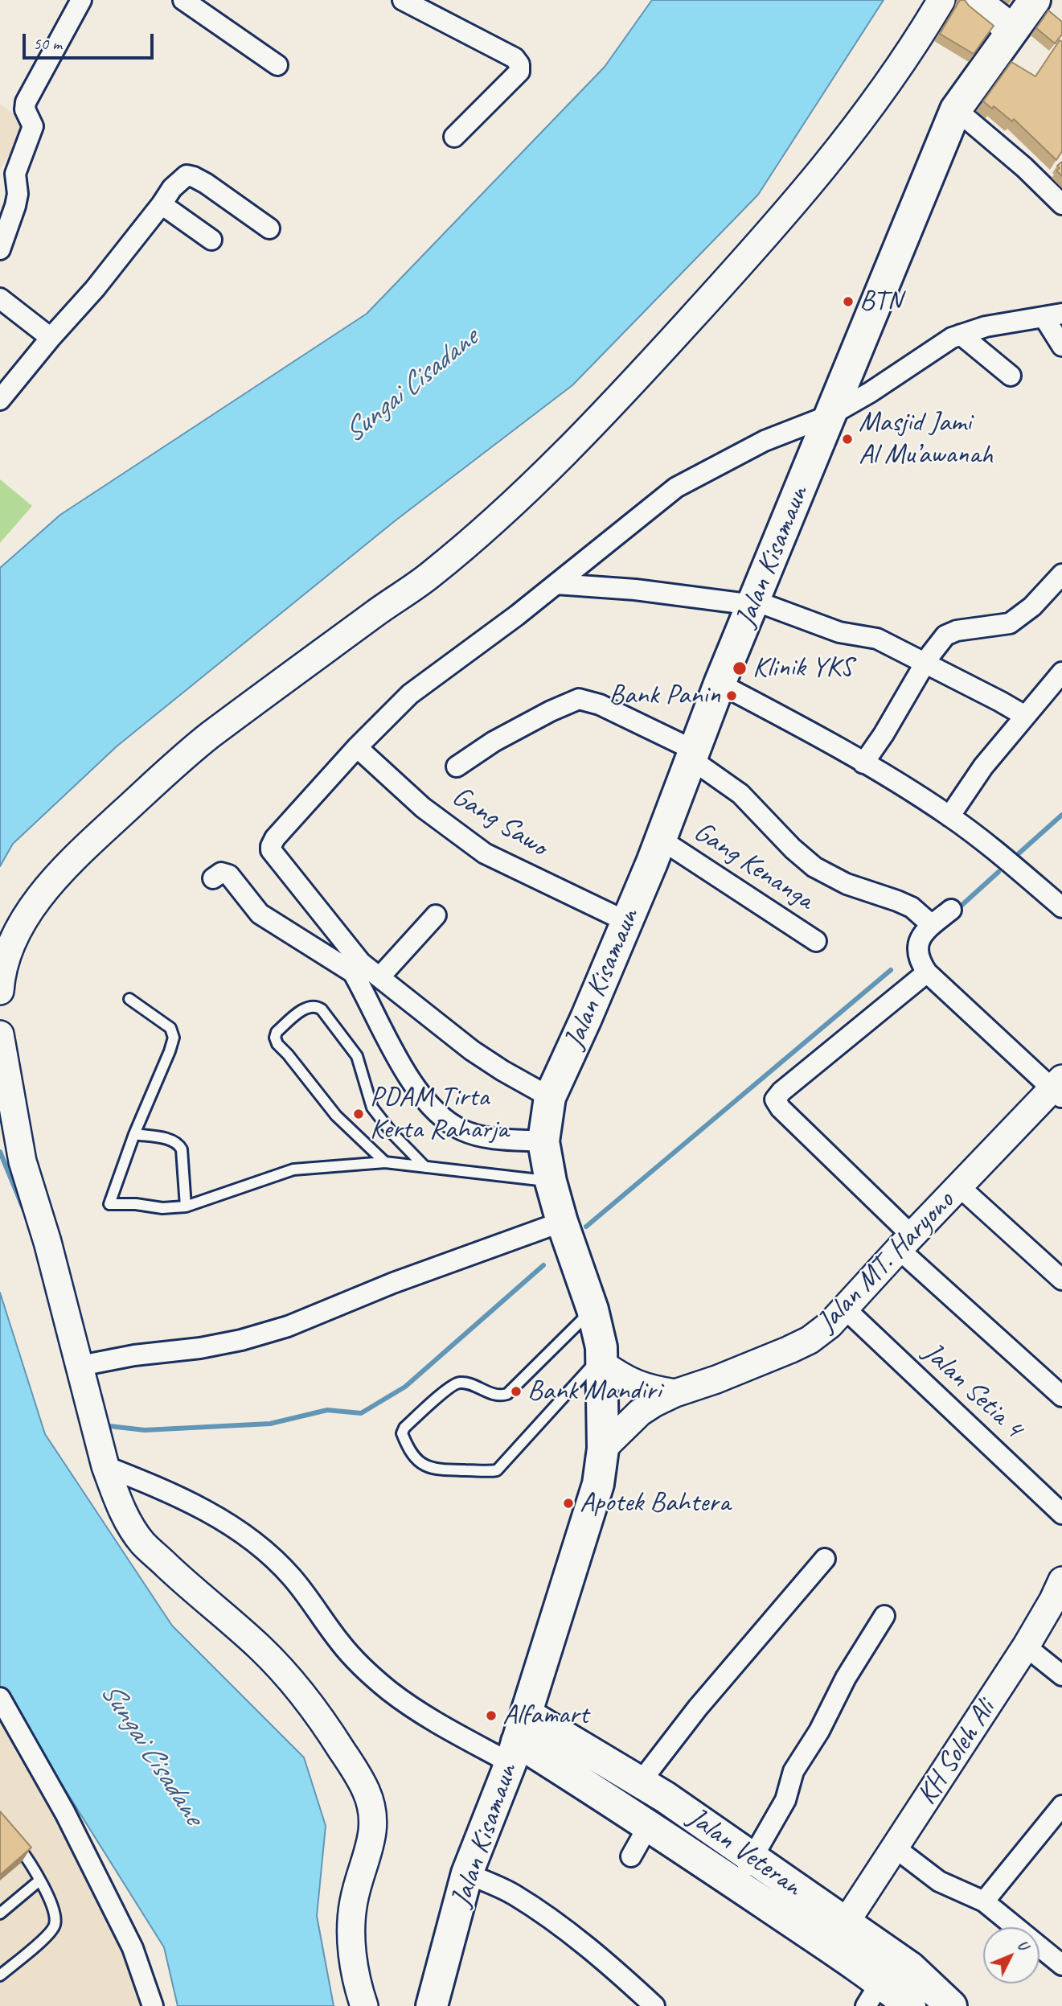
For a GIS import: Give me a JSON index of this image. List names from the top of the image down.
{
  "streets": {
    "main road": ["Jalan Kisamaun", "Jalan Veteran"],
    "street": [
      "Gang Sawo",
      "Gang Kenanga",
      "Jalan MT. Haryono",
      "Jalan Setia 4",
      "KH Soleh Ali"
    ]
  },
  "crossings": [
    ["Jalan Kisamaun", "Gang Sawo"],
    ["Jalan Kisamaun", "Gang Kenanga"],
    ["Jalan Kisamaun", "Jalan MT. Haryono"],
    ["Jalan Kisamaun", "Jalan Veteran"],
    ["Jalan MT. Haryono", "Jalan Setia 4"],
    ["KH Soleh Ali", "Jalan Veteran"]
  ],
  "water": ["Sungai Cisadane"],
  "places": [
    "BTN",
    "Masjid Jami Al Mu’awanah",
    "Klinik YKS",
    "Bank Panin",
    "PDAM Tirta Kerta Raharja",
    "Bank Mandiri",
    "Apotek Bahtera",
    "Alfamart"
  ],
  "scale_bar": "50 m",
  "north": "top right"
}
